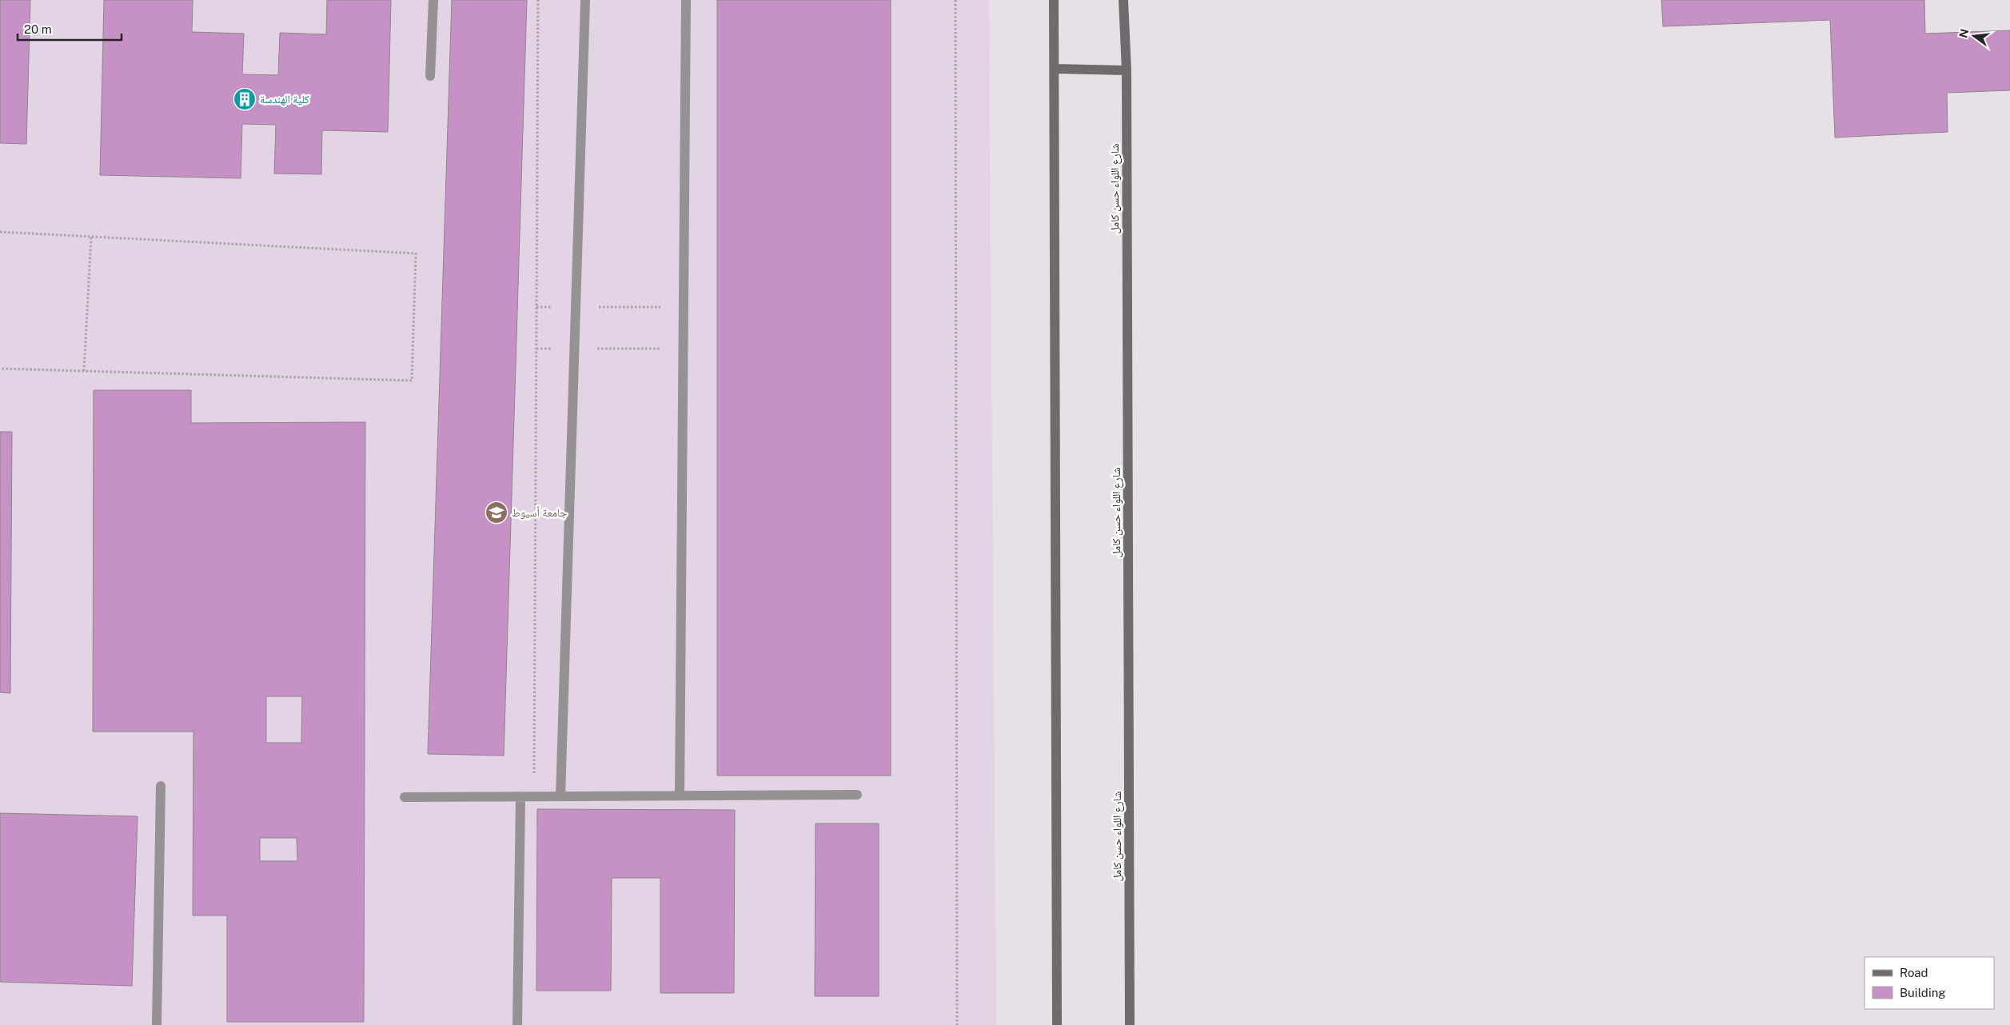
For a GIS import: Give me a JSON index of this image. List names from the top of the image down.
{
  "streets": {
    "main road": ["شارع اللواء حسن كامل"]
  },
  "places": {
    "building": ["كلية الهندسة"],
    "school or university": ["جامعة أسيوط"]
  },
  "legend": ["Road", "Building"],
  "scale_bar": "20 m",
  "north": "left"
}
